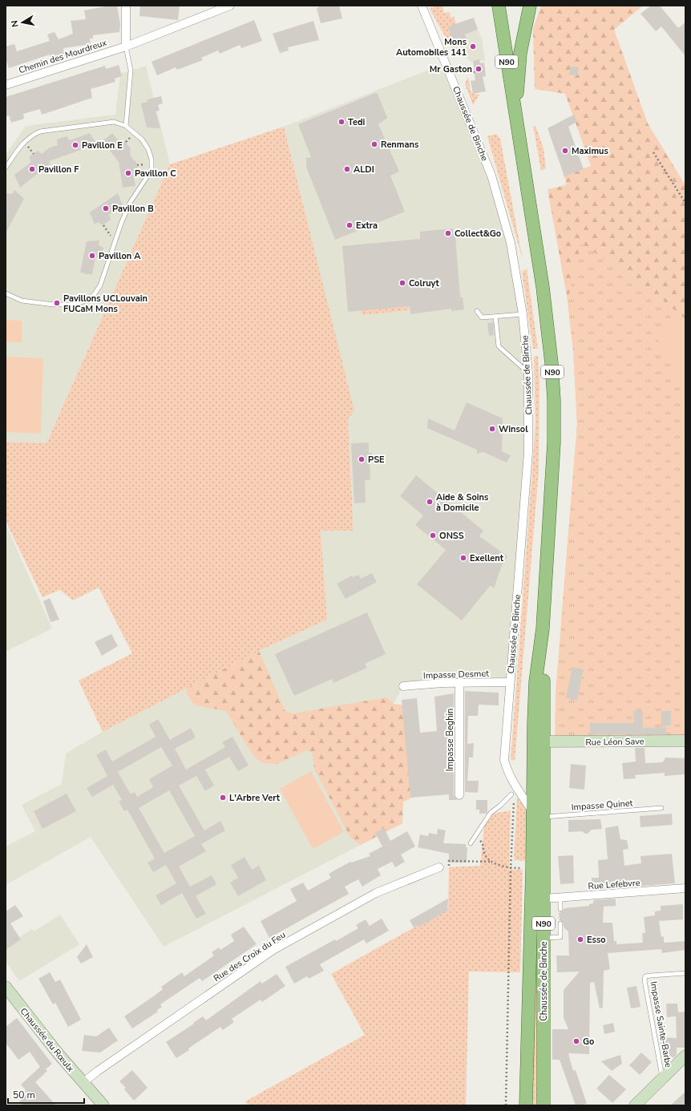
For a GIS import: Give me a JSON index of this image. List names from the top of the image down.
{
  "streets": {
    "main road": ["N90", "Chaussée de Binche"],
    "street": [
      "Chemin des Mourdreux",
      "Impasse Desmet",
      "Impasse Beghin",
      "Rue Léon Save",
      "Rue Lefebvre",
      "Rue des Croix du Feu",
      "Chaussée du Rœulx"
    ],
    "lane": ["Impasse Quinet", "Impasse Sainte-Barbe"]
  },
  "crossings": [
    ["Chaussée de Binche", "Impasse Desmet"],
    ["Chaussée de Binche", "Rue Léon Save"],
    ["Chaussée de Binche", "Impasse Quinet"],
    ["Chaussée de Binche", "Rue Lefebvre"],
    ["Impasse Desmet", "Impasse Beghin"],
    ["Rue des Croix du Feu", "Chaussée du Rœulx"]
  ],
  "places": [
    "Mons Automobiles 141",
    "Mr Gaston",
    "Tedi",
    "Renmans",
    "Pavillon E",
    "Maximus",
    "Pavillon F",
    "ALDI",
    "Pavillon C",
    "Pavillon B",
    "Extra",
    "Collect&Go",
    "Pavillon A",
    "Colruyt",
    "Pavillons UCLouvain FUCaM Mons",
    "Winsol",
    "PSE",
    "Aide & Soins à Domicile",
    "ONSS",
    "Exellent",
    "L'Arbre Vert",
    "Esso",
    "Go"
  ],
  "scale_bar": "50 m",
  "north": "left"
}
